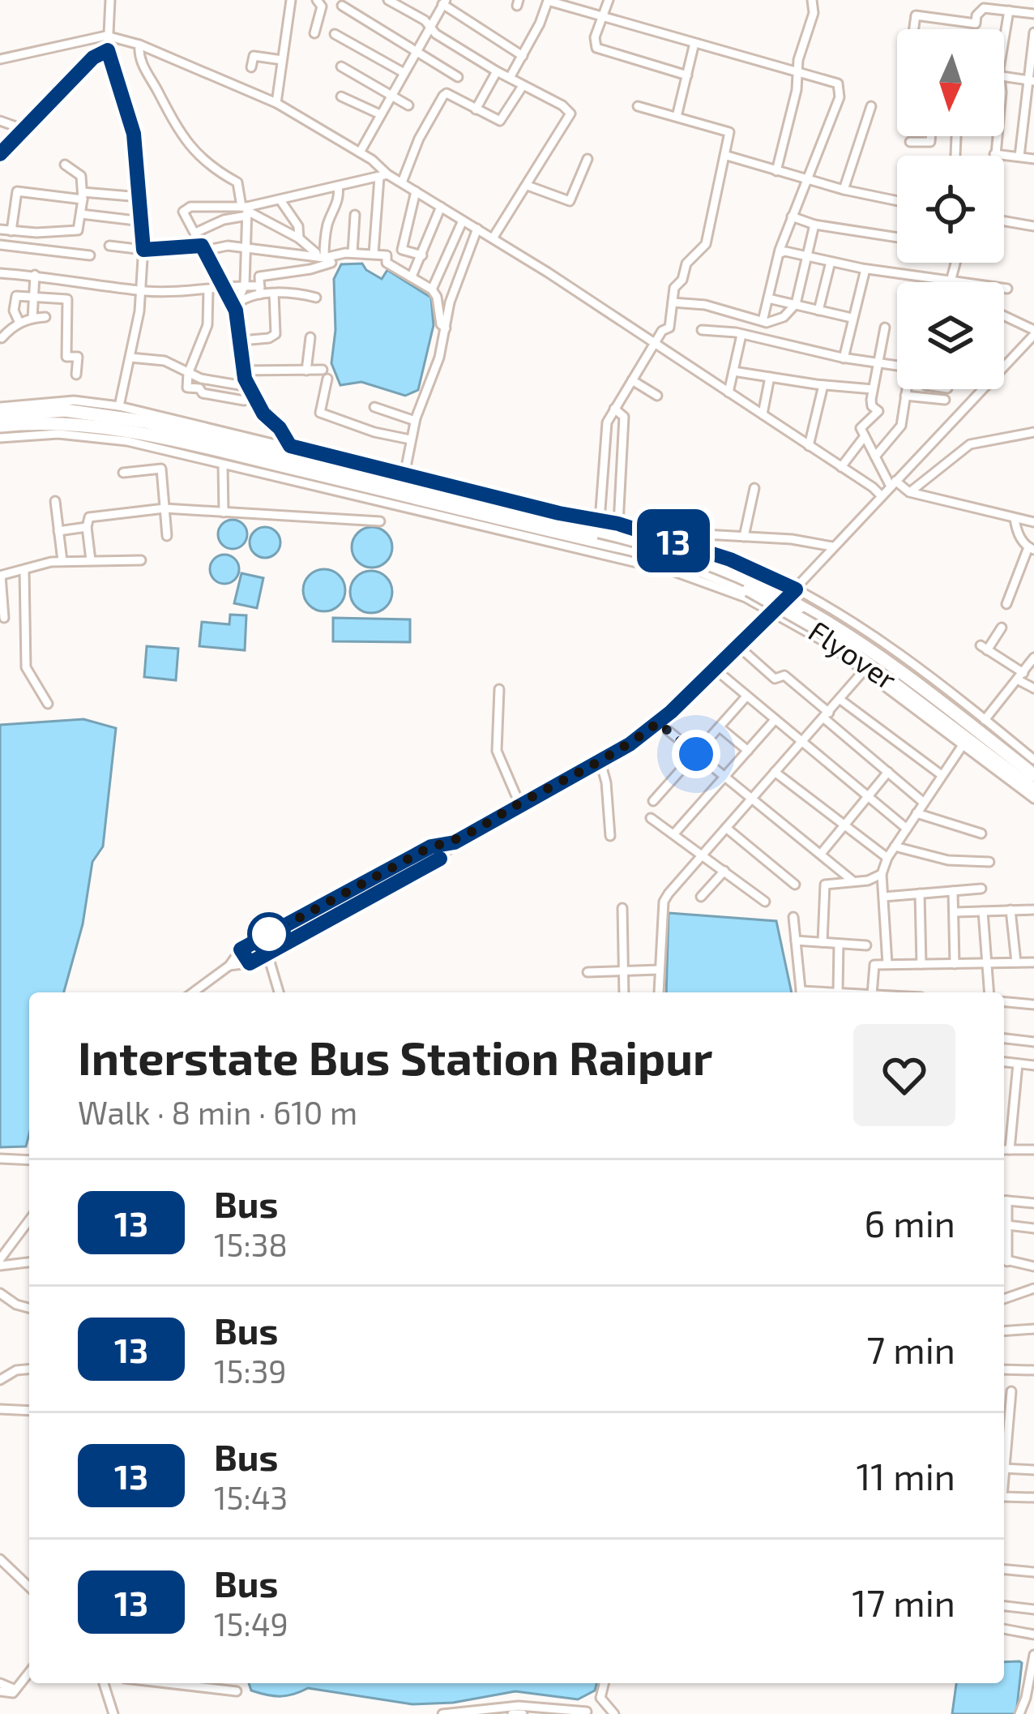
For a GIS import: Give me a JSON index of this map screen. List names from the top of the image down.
{
  "streets": {
    "highway": ["Flyover"]
  },
  "lines": ["bus line 13"],
  "north": "bottom",
  "page": {
    "on_map": "13",
    "heading": ["Interstate Bus Station Raipur", "Walk · 8 min · 610 m"],
    "list": [
      {
        "mark": "13",
        "name": "Bus",
        "note": "15:38",
        "value": "6 min"
      },
      {
        "mark": "13",
        "name": "Bus",
        "note": "15:39",
        "value": "7 min"
      },
      {
        "mark": "13",
        "name": "Bus",
        "note": "15:43",
        "value": "11 min"
      },
      {
        "mark": "13",
        "name": "Bus",
        "note": "15:49",
        "value": "17 min"
      }
    ]
  }
}
